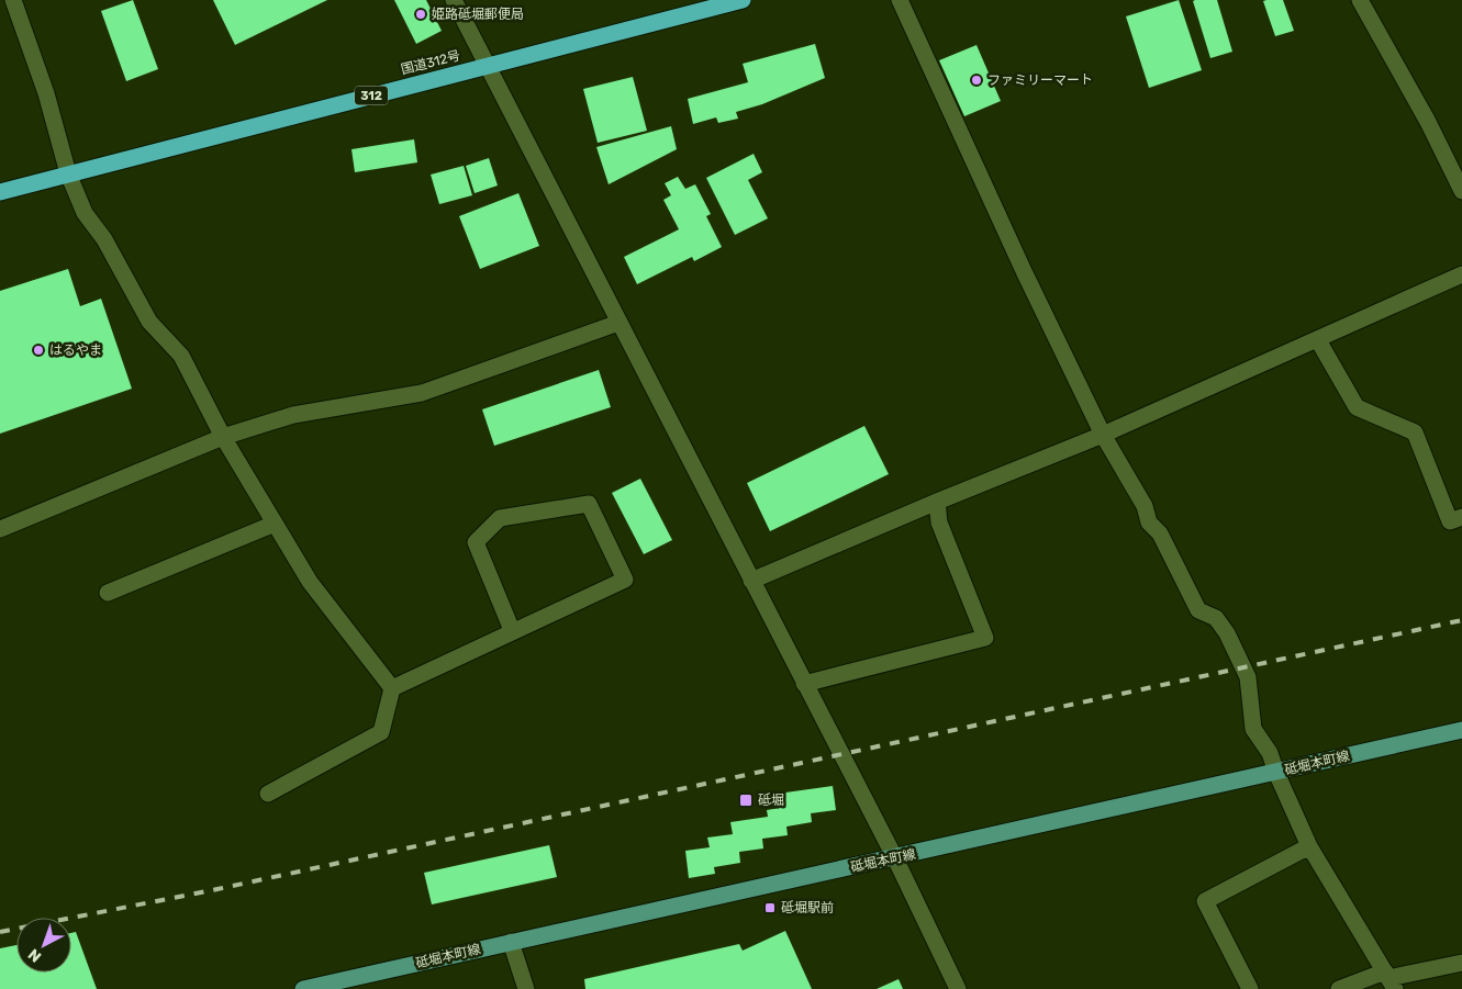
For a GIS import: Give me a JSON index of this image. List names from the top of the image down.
{
  "streets": {
    "highway": ["国道312号", "312"],
    "main road": ["砥堀本町線"]
  },
  "places": {
    "other": ["姫路砥堀郵便局", "ファミリーマート", "はるやま"],
    "transit": ["砥堀", "砥堀駅前"]
  },
  "north": "bottom left"
}
